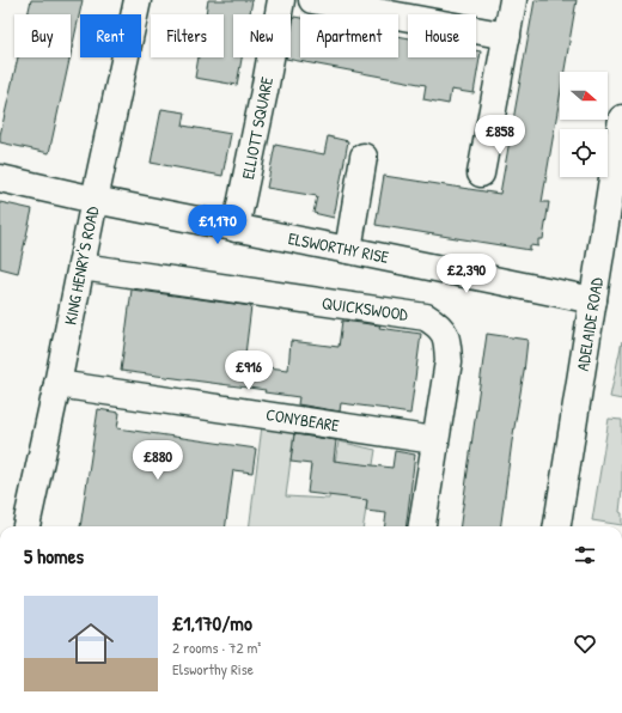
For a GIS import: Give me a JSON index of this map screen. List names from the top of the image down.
{
  "streets": {
    "street": [
      "ELLIOTT SQUARE",
      "ELSWORTHY RISE",
      "KING HENRY'S ROAD",
      "QUICKSWOOD",
      "ADELAIDE ROAD",
      "CONYBEARE"
    ]
  },
  "crossings": [
    ["ELLIOTT SQUARE", "ELSWORTHY RISE"],
    ["ELSWORTHY RISE", "KING HENRY'S ROAD"],
    ["ELSWORTHY RISE", "ADELAIDE ROAD"],
    ["KING HENRY'S ROAD", "QUICKSWOOD"],
    ["KING HENRY'S ROAD", "CONYBEARE"],
    ["QUICKSWOOD", "CONYBEARE"]
  ],
  "north": "right",
  "page": {
    "chip": [
      "Buy",
      "Rent",
      "Filters",
      "New",
      "Apartment",
      "House"
    ],
    "price": [
      "£858",
      "£1,170",
      "£2,390",
      "£916",
      "£880"
    ],
    "heading": "5 homes",
    "list": [
      {
        "name": "£1,170/mo",
        "note": "2 rooms · 72 m² · Elsworthy Rise"
      }
    ]
  }
}
